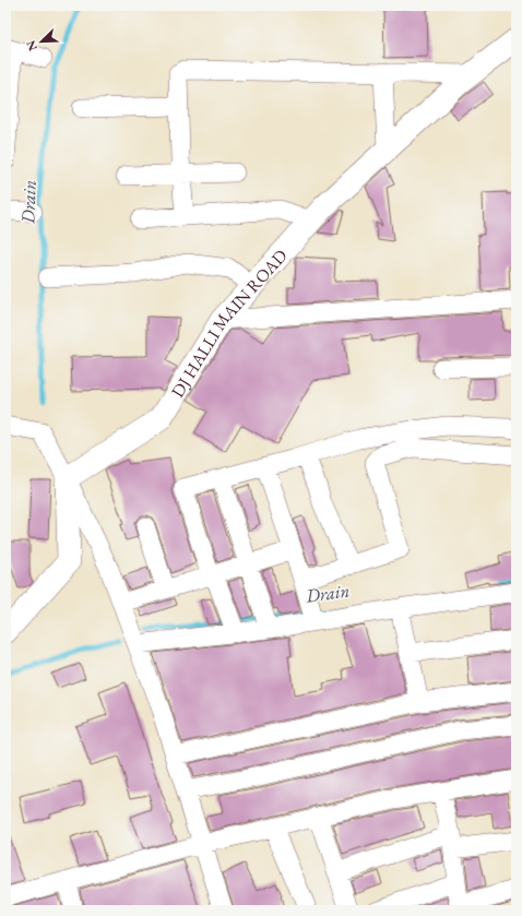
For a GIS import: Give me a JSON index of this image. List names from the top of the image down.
{
  "streets": {
    "street": ["DJ HALLI MAIN ROAD"]
  },
  "water": ["Drain"],
  "north": "bottom left"
}
